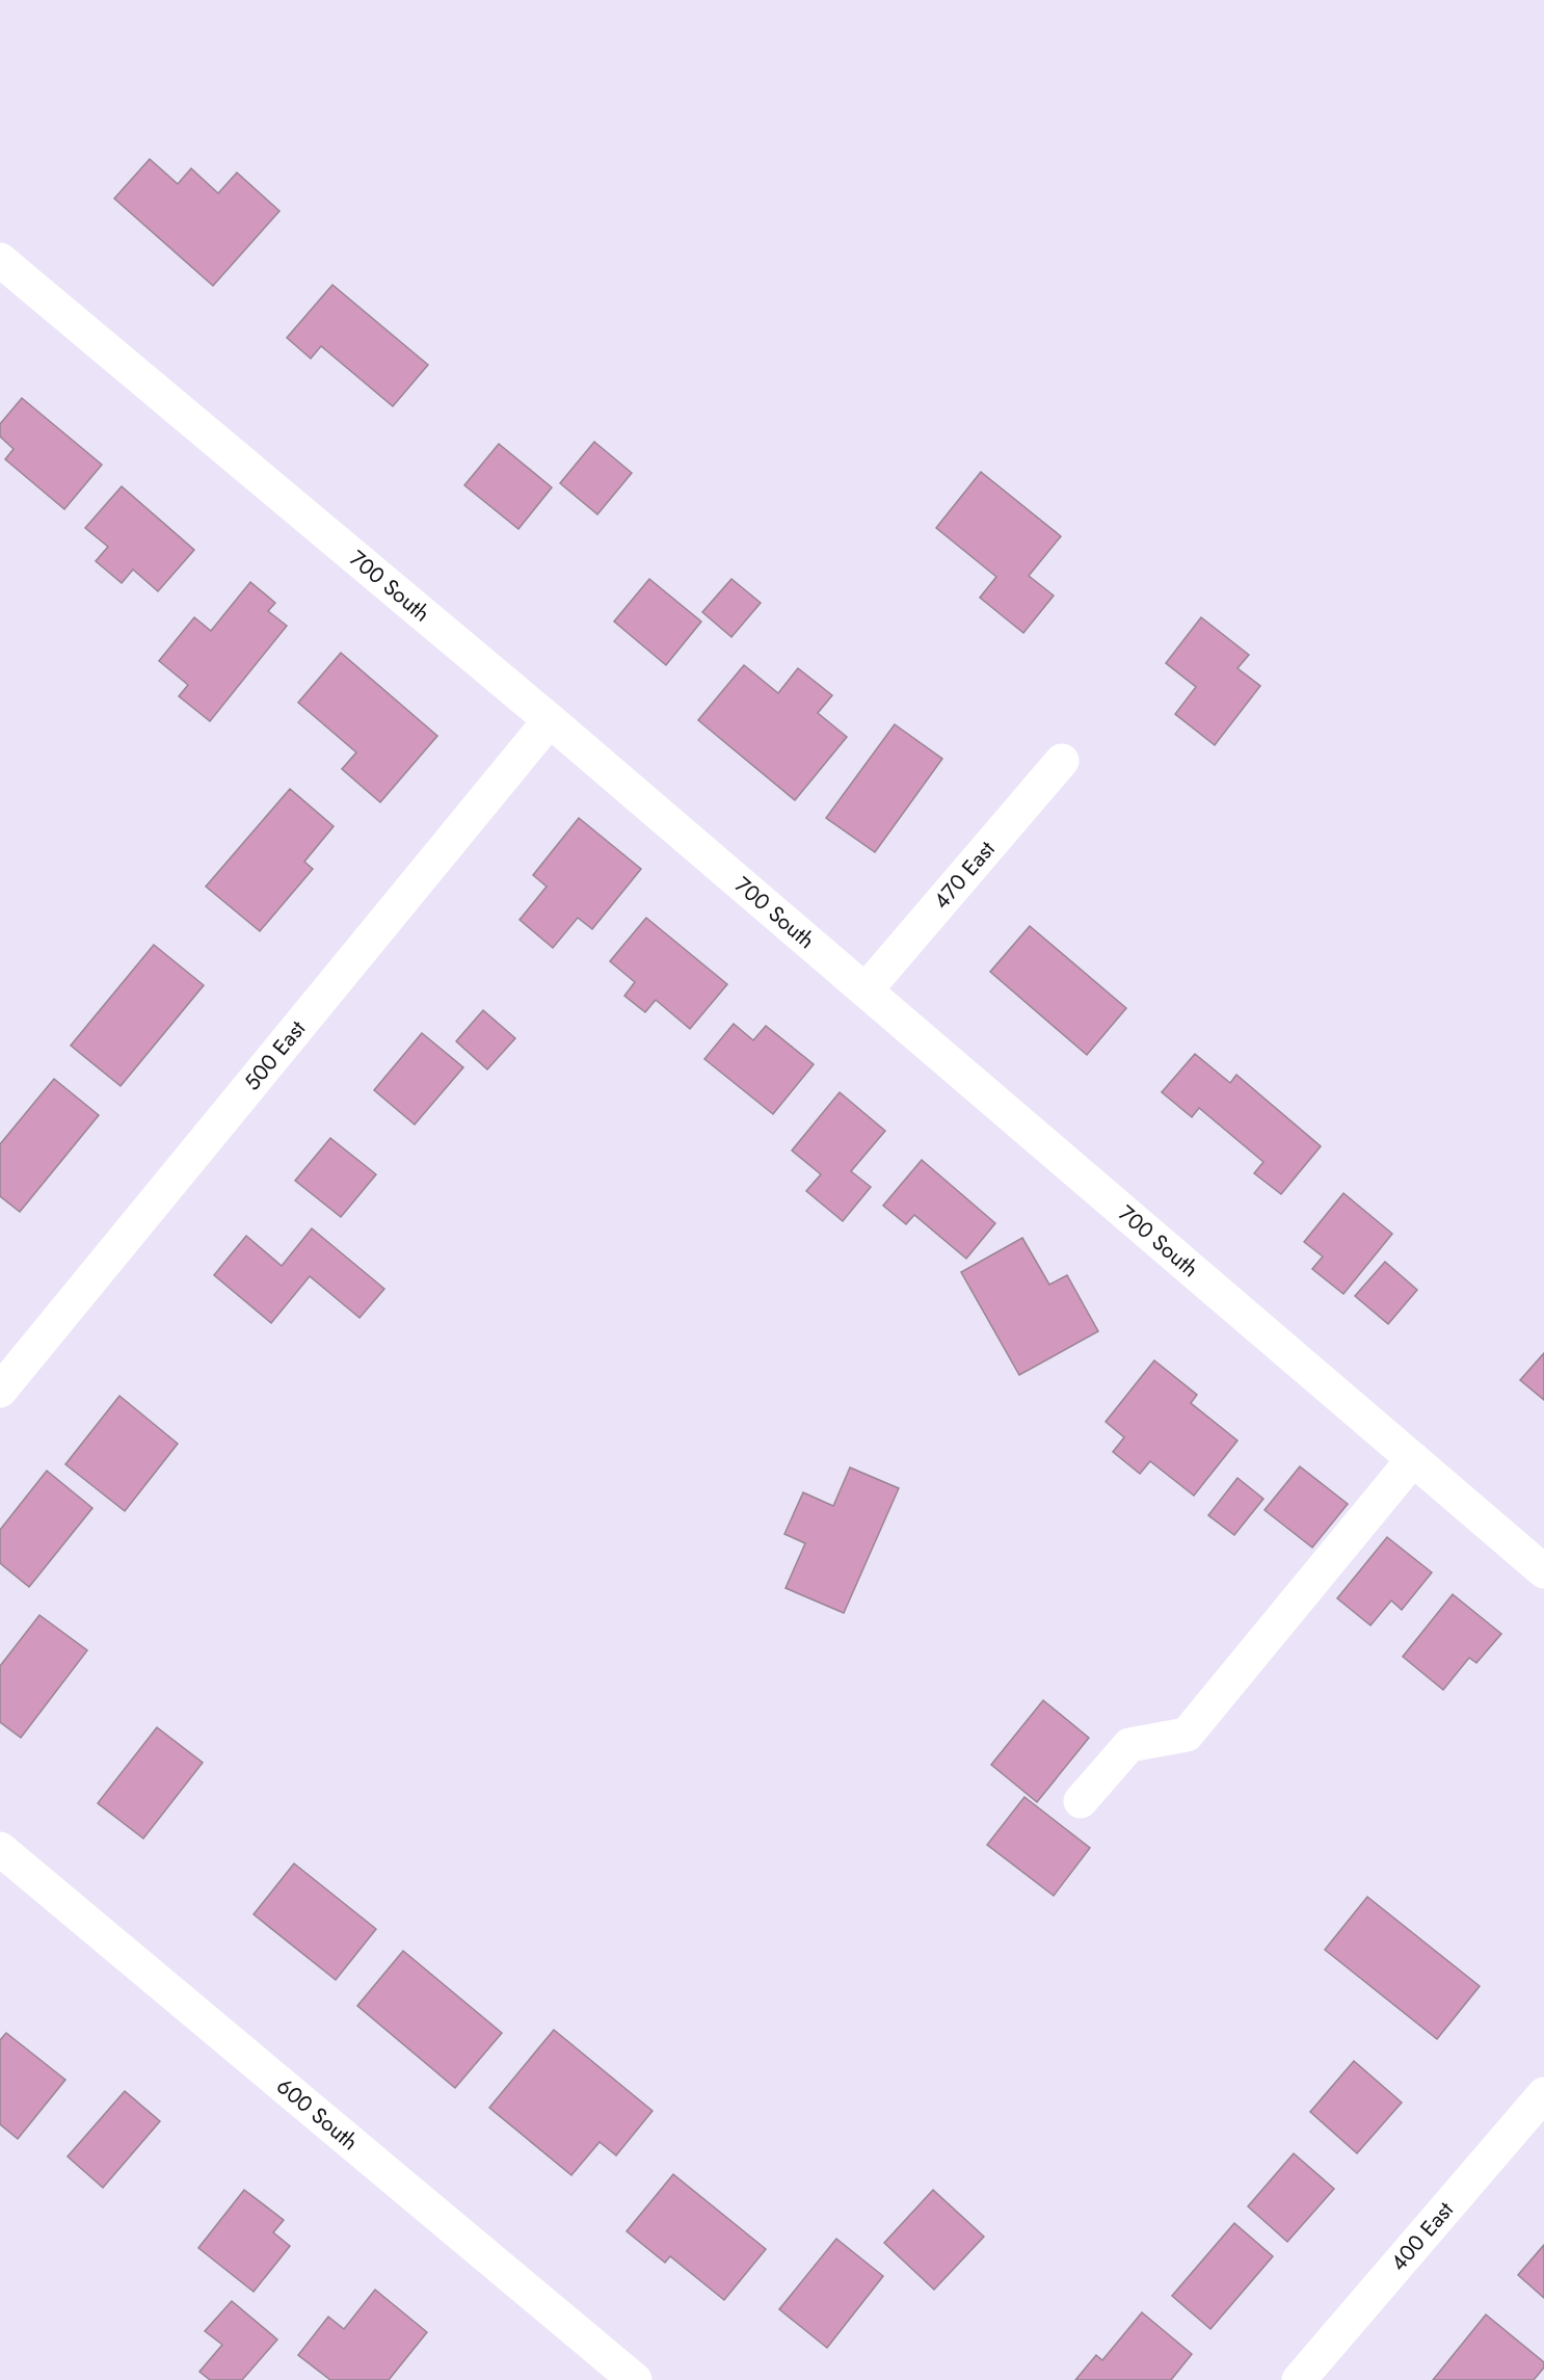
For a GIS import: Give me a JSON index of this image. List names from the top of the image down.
{
  "streets": {
    "street": [
      "700 South",
      "470 East",
      "500 East",
      "600 South",
      "400 East"
    ]
  },
  "crossings": [
    ["700 South", "470 East"],
    ["700 South", "500 East"]
  ]
}
